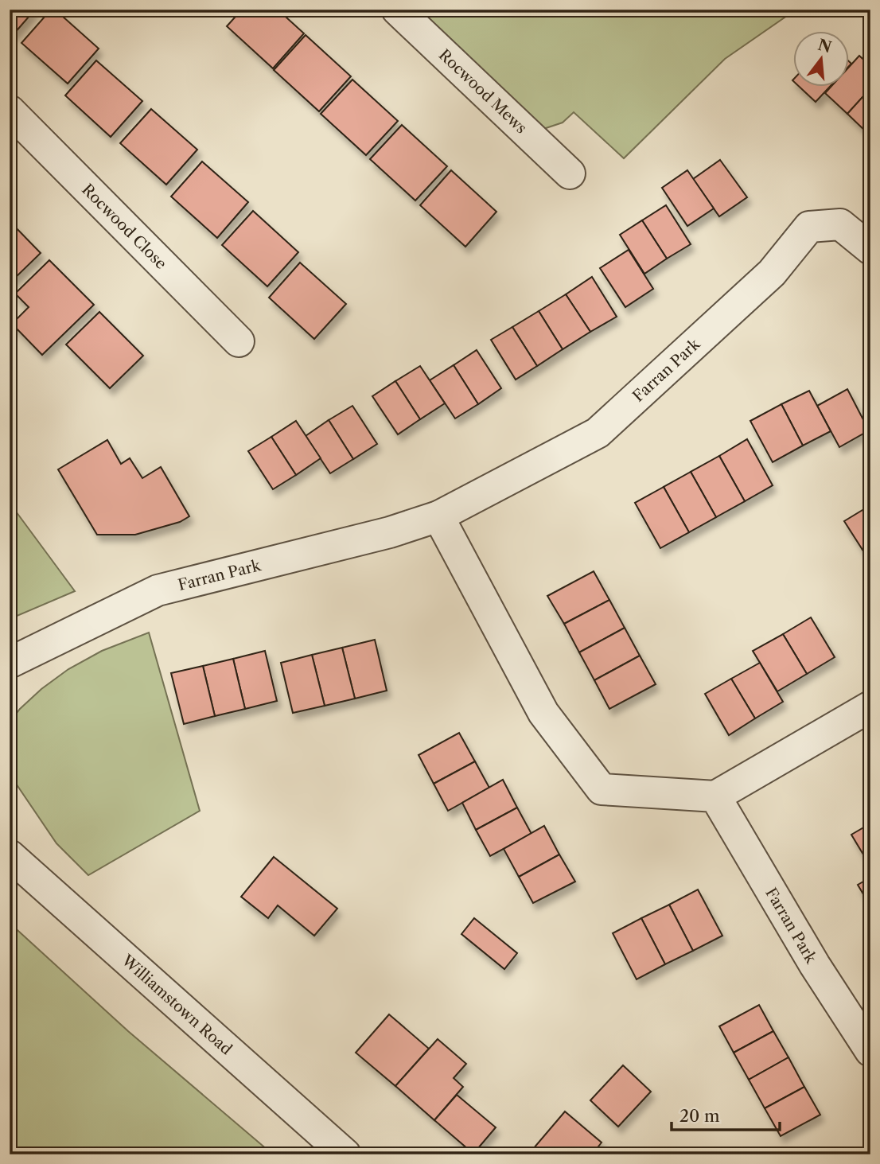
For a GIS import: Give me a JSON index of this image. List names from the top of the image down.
{
  "streets": {
    "street": [
      "Rocwood Mews",
      "Rocwood Close",
      "Farran Park",
      "Williamstown Road"
    ]
  },
  "scale_bar": "20 m",
  "north": "top"
}
